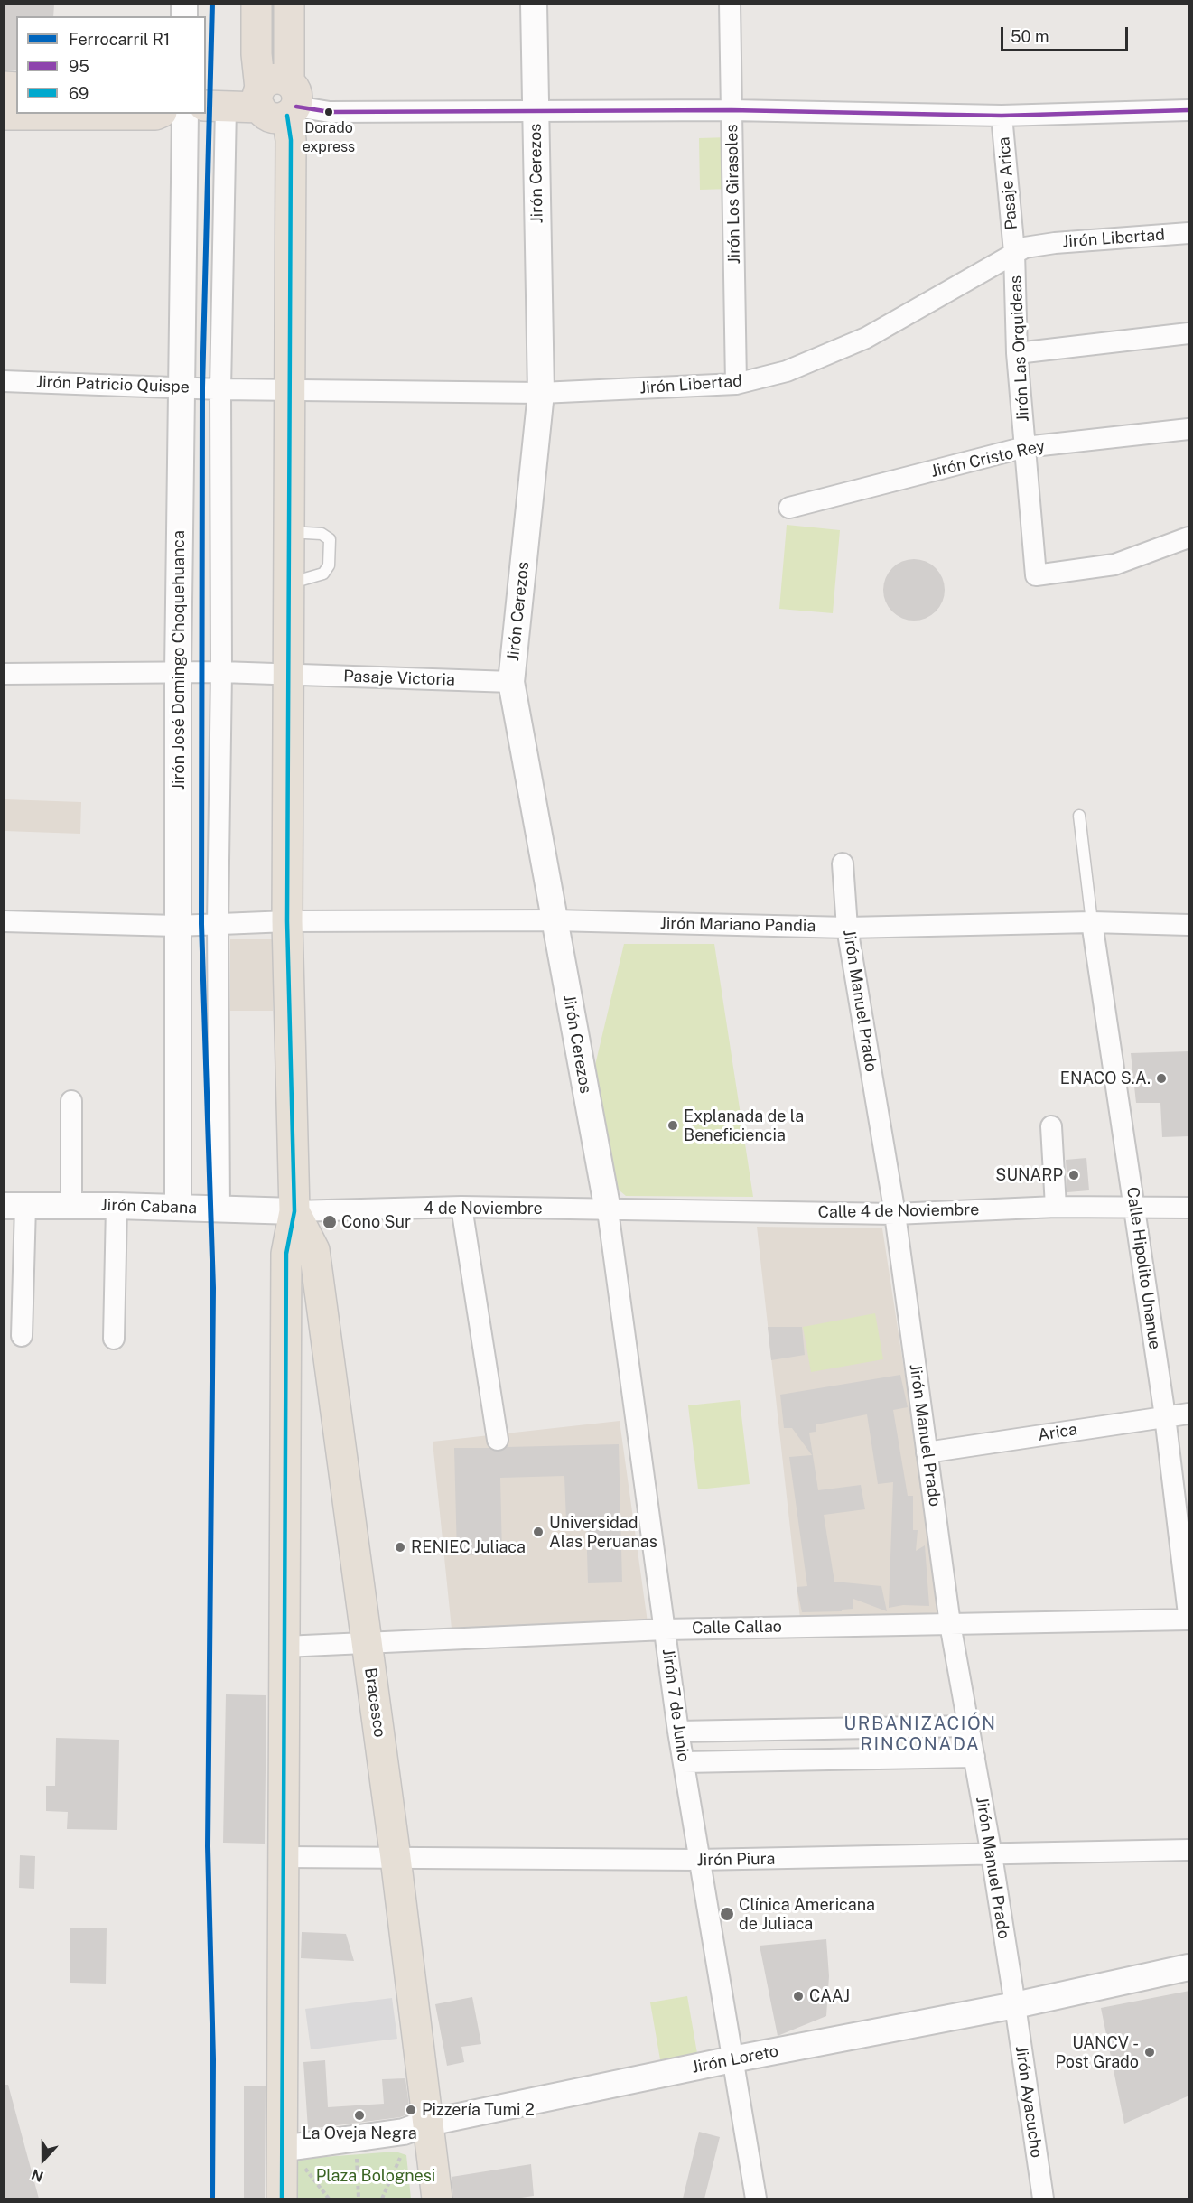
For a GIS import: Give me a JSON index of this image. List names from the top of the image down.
{
  "streets": {
    "main road": ["Bracesco"],
    "street": [
      "Jirón Cerezos",
      "Pasaje Arica",
      "Jirón Los Girasoles",
      "Jirón Libertad",
      "Jirón Las Orquideas",
      "Jirón Patricio Quispe",
      "Jirón Cristo Rey",
      "Jirón José Domingo Choquehuanca",
      "Pasaje Victoria",
      "Jirón Mariano Pandia",
      "Jirón Manuel Prado",
      "Jirón Cabana",
      "4 de Noviembre",
      "Calle 4 de Noviembre",
      "Calle Hipolito Unanue",
      "Arica",
      "Calle Callao",
      "Jirón 7 de Junio",
      "Jirón Piura",
      "Jirón Loreto",
      "Jirón Ayacucho"
    ]
  },
  "crossings": [
    ["Jirón Cerezos", "Jirón Libertad"],
    ["Jirón Cerezos", "Pasaje Victoria"],
    ["Jirón Cerezos", "Jirón Mariano Pandia"],
    ["Jirón Cerezos", "4 de Noviembre"],
    ["Jirón Cerezos", "Calle 4 de Noviembre"],
    ["Jirón Cerezos", "Jirón 7 de Junio"],
    ["Pasaje Arica", "Jirón Libertad"],
    ["Pasaje Arica", "Jirón Las Orquideas"],
    ["Jirón Los Girasoles", "Jirón Libertad"],
    ["Jirón Libertad", "Jirón Las Orquideas"],
    ["Jirón Libertad", "Jirón Patricio Quispe"],
    ["Jirón Las Orquideas", "Jirón Cristo Rey"],
    ["Jirón Patricio Quispe", "Jirón José Domingo Choquehuanca"],
    ["Jirón José Domingo Choquehuanca", "Pasaje Victoria"],
    ["Jirón José Domingo Choquehuanca", "Jirón Mariano Pandia"],
    ["Jirón José Domingo Choquehuanca", "Jirón Cabana"],
    ["Jirón Mariano Pandia", "Jirón Manuel Prado"],
    ["Jirón Mariano Pandia", "Calle Hipolito Unanue"],
    ["Jirón Manuel Prado", "Calle 4 de Noviembre"],
    ["Jirón Manuel Prado", "Arica"],
    ["Jirón Manuel Prado", "Calle Callao"],
    ["Jirón Manuel Prado", "Jirón Piura"],
    ["Jirón Manuel Prado", "Jirón Loreto"],
    ["Jirón Manuel Prado", "Jirón Ayacucho"],
    ["Jirón Cabana", "4 de Noviembre"],
    ["Jirón Cabana", "Bracesco"],
    ["4 de Noviembre", "Calle 4 de Noviembre"],
    ["4 de Noviembre", "Bracesco"],
    ["4 de Noviembre", "Jirón 7 de Junio"],
    ["Calle 4 de Noviembre", "Calle Hipolito Unanue"],
    ["Calle 4 de Noviembre", "Jirón 7 de Junio"],
    ["Calle Hipolito Unanue", "Arica"],
    ["Calle Callao", "Bracesco"],
    ["Calle Callao", "Jirón 7 de Junio"],
    ["Bracesco", "Jirón Piura"],
    ["Bracesco", "Jirón Loreto"],
    ["Jirón 7 de Junio", "Jirón Piura"],
    ["Jirón 7 de Junio", "Jirón Loreto"],
    ["Jirón Loreto", "Jirón Ayacucho"]
  ],
  "districts": ["URBANIZACIÓN RINCONADA"],
  "parks": ["Plaza Bolognesi"],
  "places": [
    "Dorado express",
    "ENACO S.A.",
    "Explanada de la Beneficiencia",
    "SUNARP",
    "Cono Sur",
    "Universidad Alas Peruanas",
    "RENIEC Juliaca",
    "Clínica Americana de Juliaca",
    "CAAJ",
    "UANCV - Post Grado",
    "Pizzería Tumi 2",
    "La Oveja Negra"
  ],
  "lines": ["rail line R1", "transit line 95", "transit line 69"],
  "legend": ["Ferrocarril R1", "95", "69"],
  "scale_bar": "50 m",
  "north": "bottom"
}
